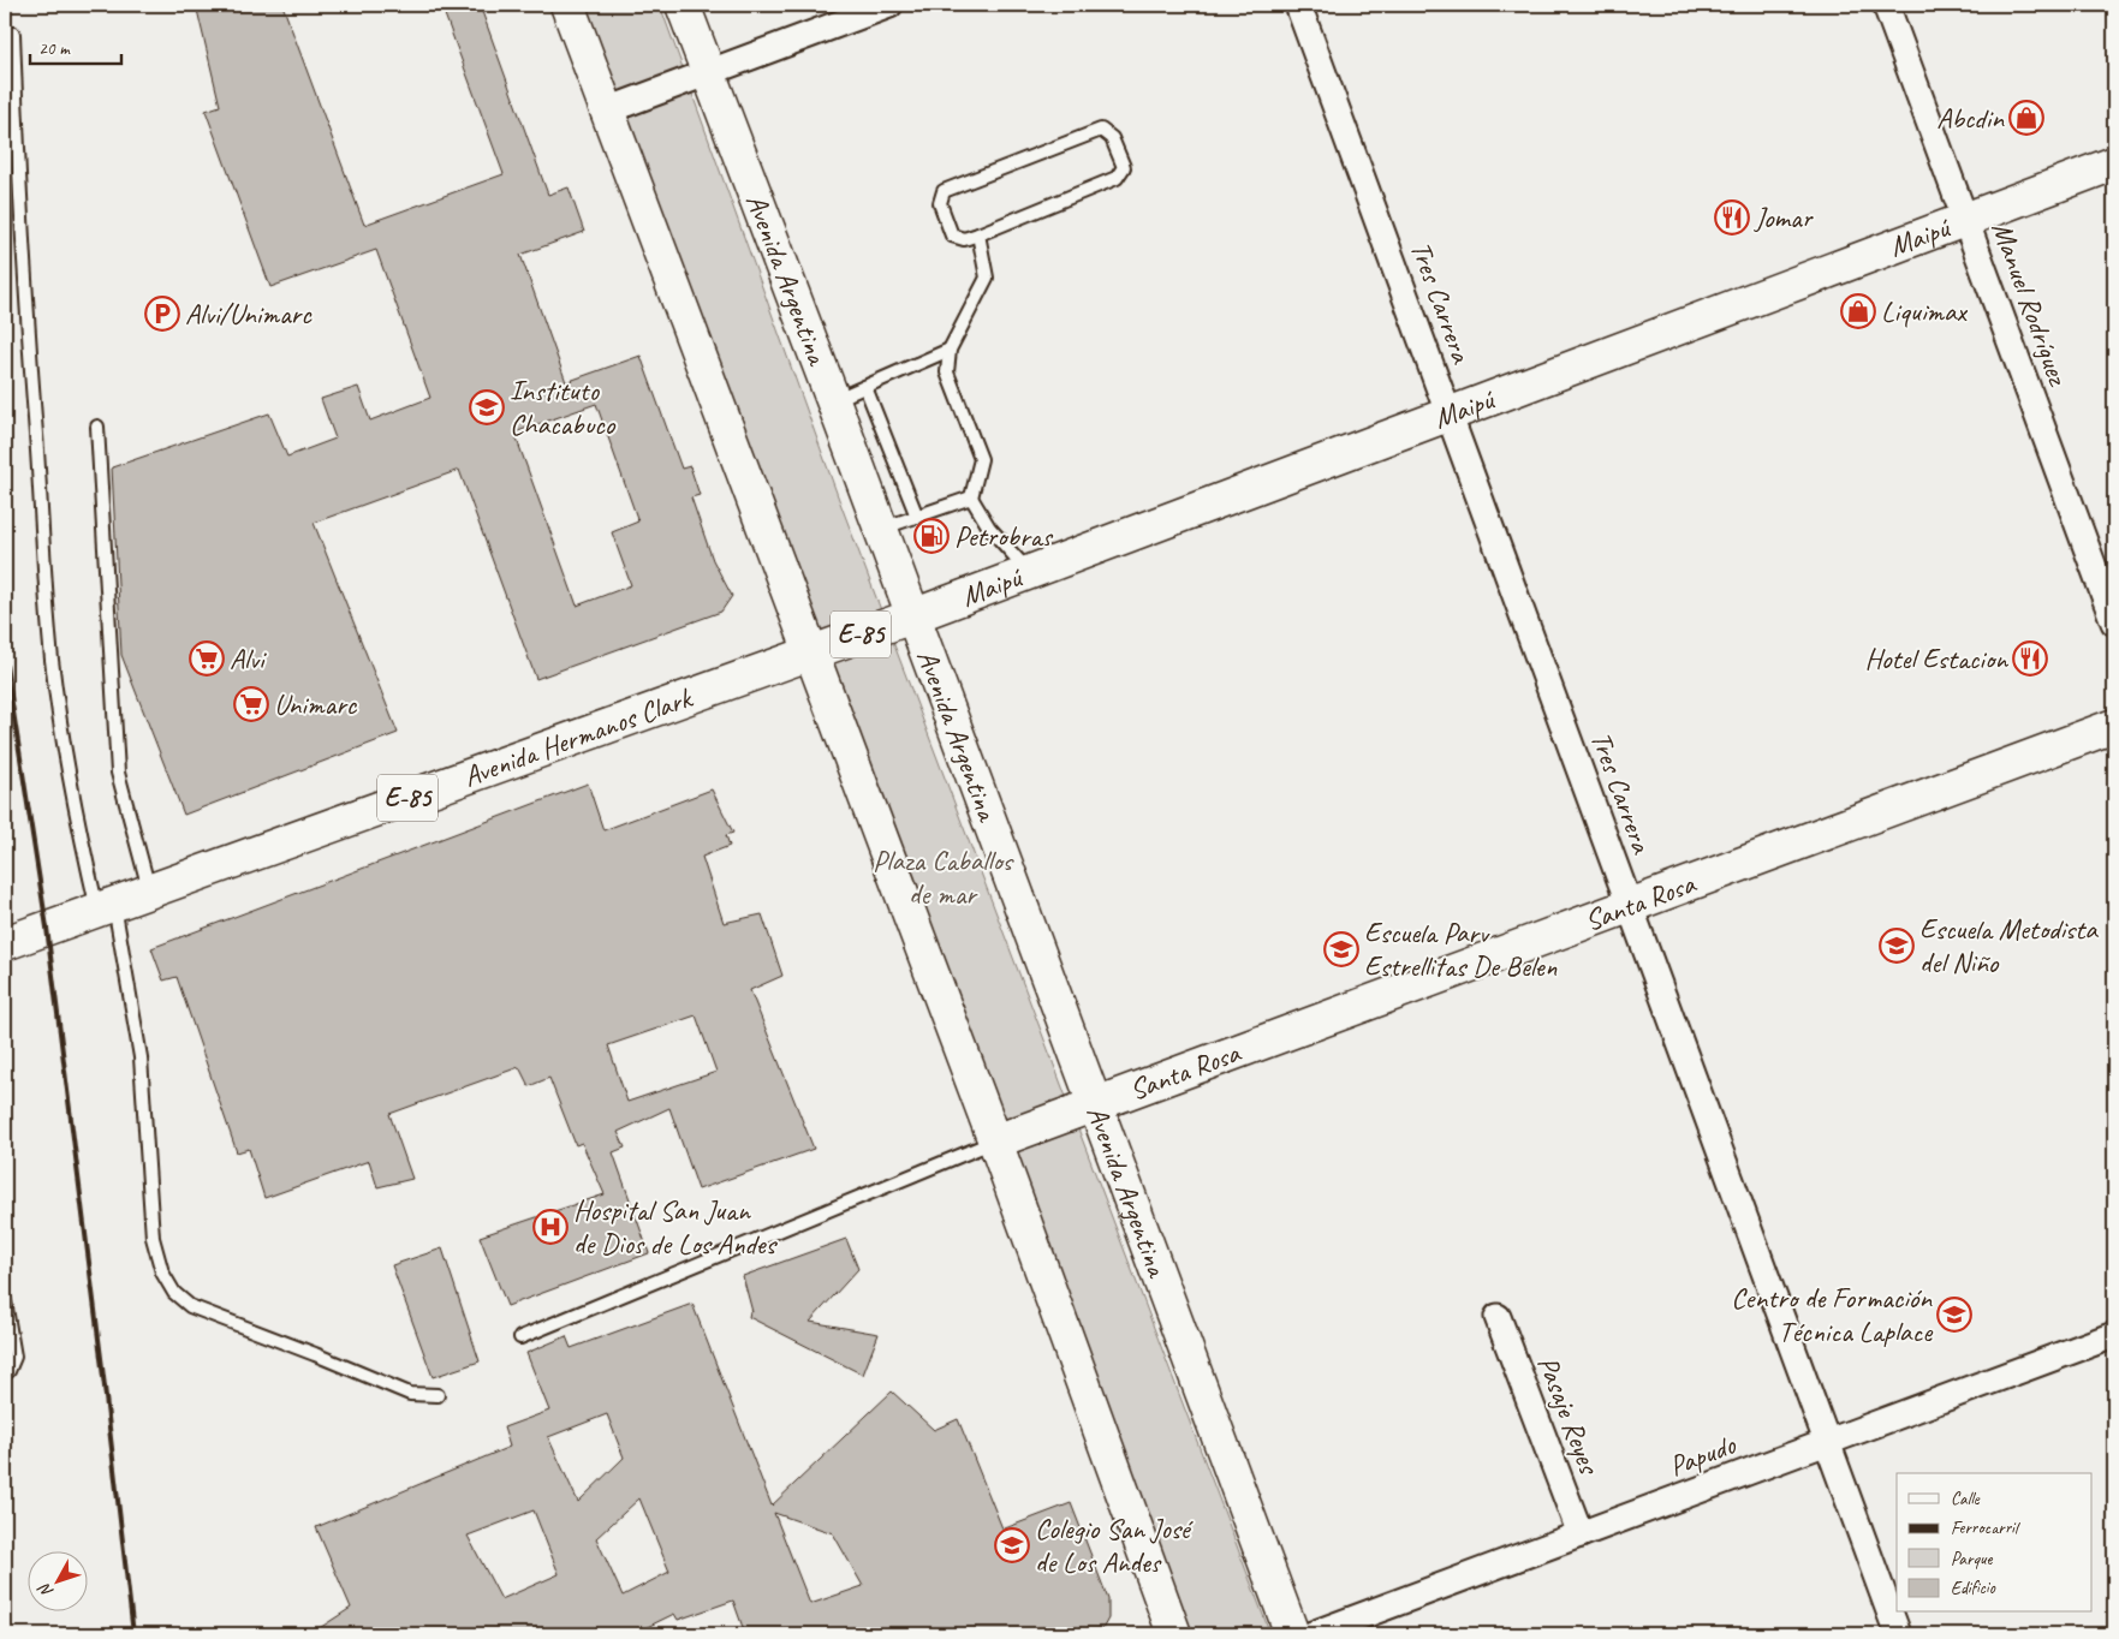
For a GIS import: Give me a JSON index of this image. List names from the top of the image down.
{
  "streets": {
    "main road": [
      "Maipú",
      "Avenida Argentina",
      "E-85",
      "Avenida Hermanos Clark",
      "Santa Rosa"
    ],
    "street": [
      "Tres Carrera",
      "Manuel Rodríguez",
      "Pasaje Reyes",
      "Papudo"
    ]
  },
  "crossings": [
    ["Maipú", "Avenida Argentina"],
    ["Maipú", "Tres Carrera"],
    ["Maipú", "Manuel Rodríguez"],
    ["Maipú", "Avenida Hermanos Clark"],
    ["Avenida Argentina", "Santa Rosa"],
    ["Tres Carrera", "Santa Rosa"],
    ["Tres Carrera", "Papudo"],
    ["Pasaje Reyes", "Papudo"]
  ],
  "parks": ["Plaza Caballos de mar"],
  "places": {
    "shop": ["Abcdin", "Liquimax"],
    "restaurant": ["Jomar", "Hotel Estacion"],
    "parking": ["Alvi/Unimarc"],
    "school or university": [
      "Instituto Chacabuco",
      "Escuela Metodista del Niño",
      "Escuela Parv Estrellitas De Belen",
      "Centro de Formación Técnica Laplace",
      "Colegio San José de Los Andes"
    ],
    "fuel station": ["Petrobras"],
    "supermarket": ["Alvi", "Unimarc"],
    "hospital": ["Hospital San Juan de Dios de Los Andes"]
  },
  "legend": [
    "Calle",
    "Ferrocarril",
    "Parque",
    "Edificio"
  ],
  "scale_bar": "20 m",
  "north": "bottom left"
}
